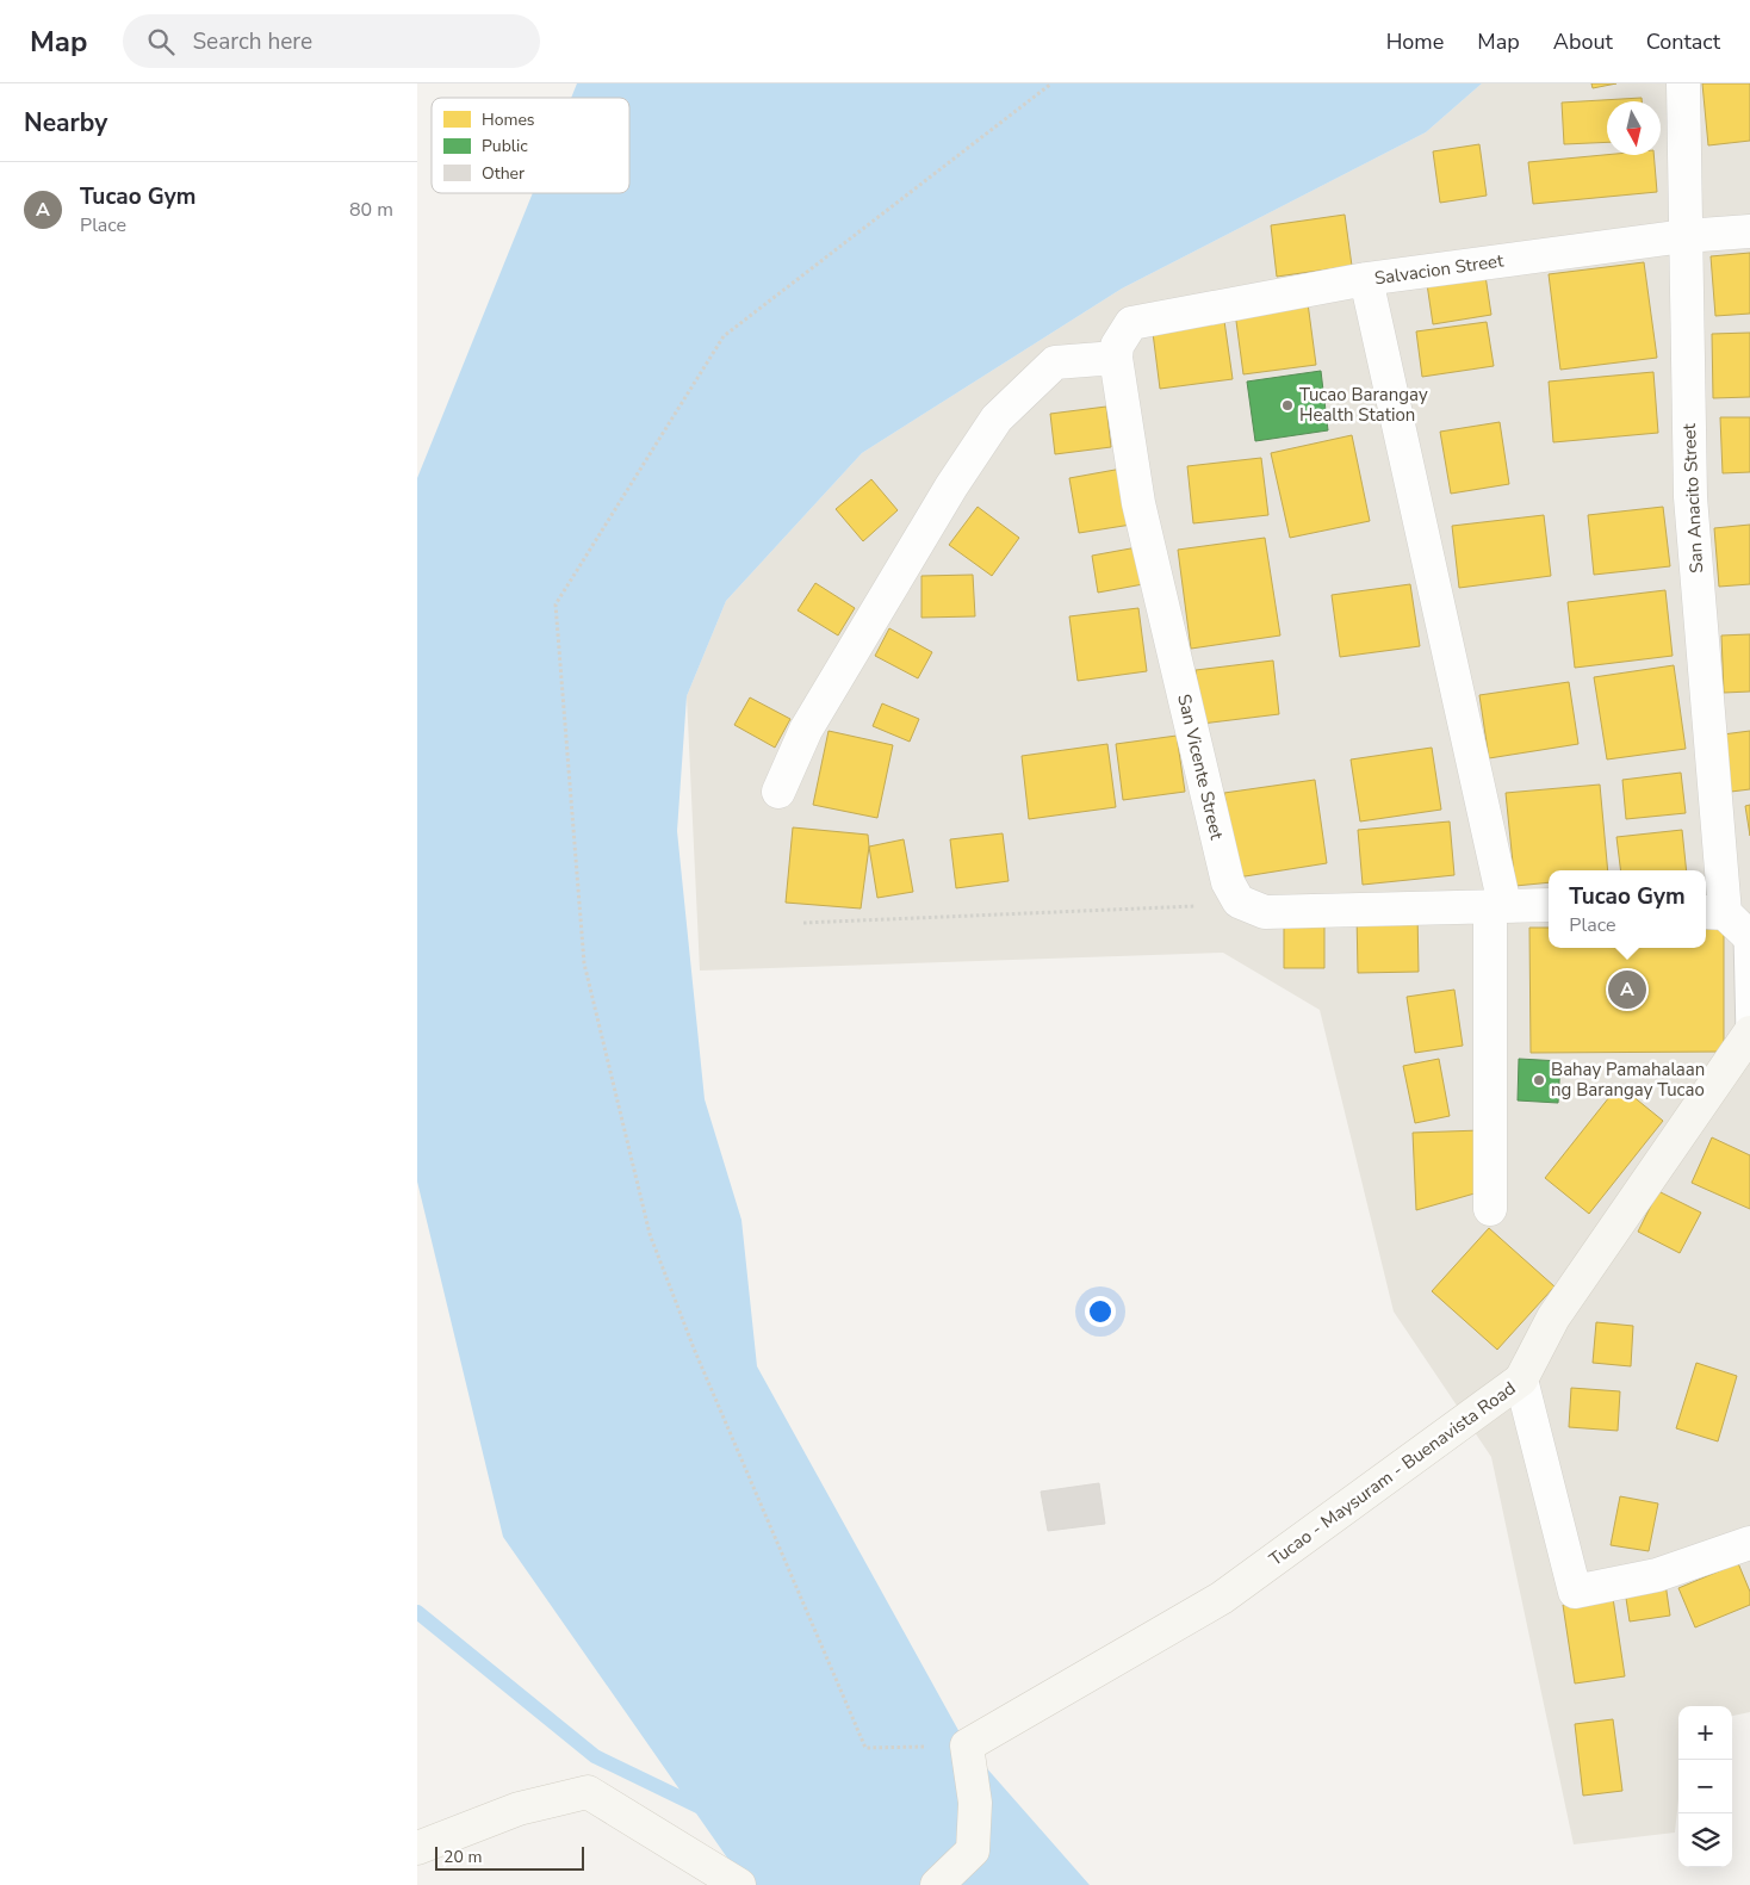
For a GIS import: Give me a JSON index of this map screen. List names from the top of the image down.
{
  "streets": {
    "street": [
      "Salvacion Street",
      "San Anacito Street",
      "San Vicente Street",
      "Tucao - Maysuram - Buenavista Road"
    ]
  },
  "crossings": [
    ["Salvacion Street", "San Anacito Street"],
    ["Salvacion Street", "San Vicente Street"]
  ],
  "places": ["Tucao Barangay Health Station", "Bahay Pamahalaan ng Barangay Tucao"],
  "legend": ["Homes", "Public", "Other"],
  "scale_bar": "20 m",
  "north": "bottom",
  "page": {
    "header": "Map",
    "search": "Search here",
    "nav": [
      "Home",
      "Map",
      "About",
      "Contact"
    ],
    "heading": "Nearby",
    "list": [
      {
        "mark": "A",
        "name": "Tucao Gym",
        "note": "Place",
        "value": "80 m"
      }
    ],
    "popup": ["Tucao Gym", "Place"],
    "pins": "A",
    "map_buttons": ["+", "−"],
    "scale": "20 m"
  }
}
